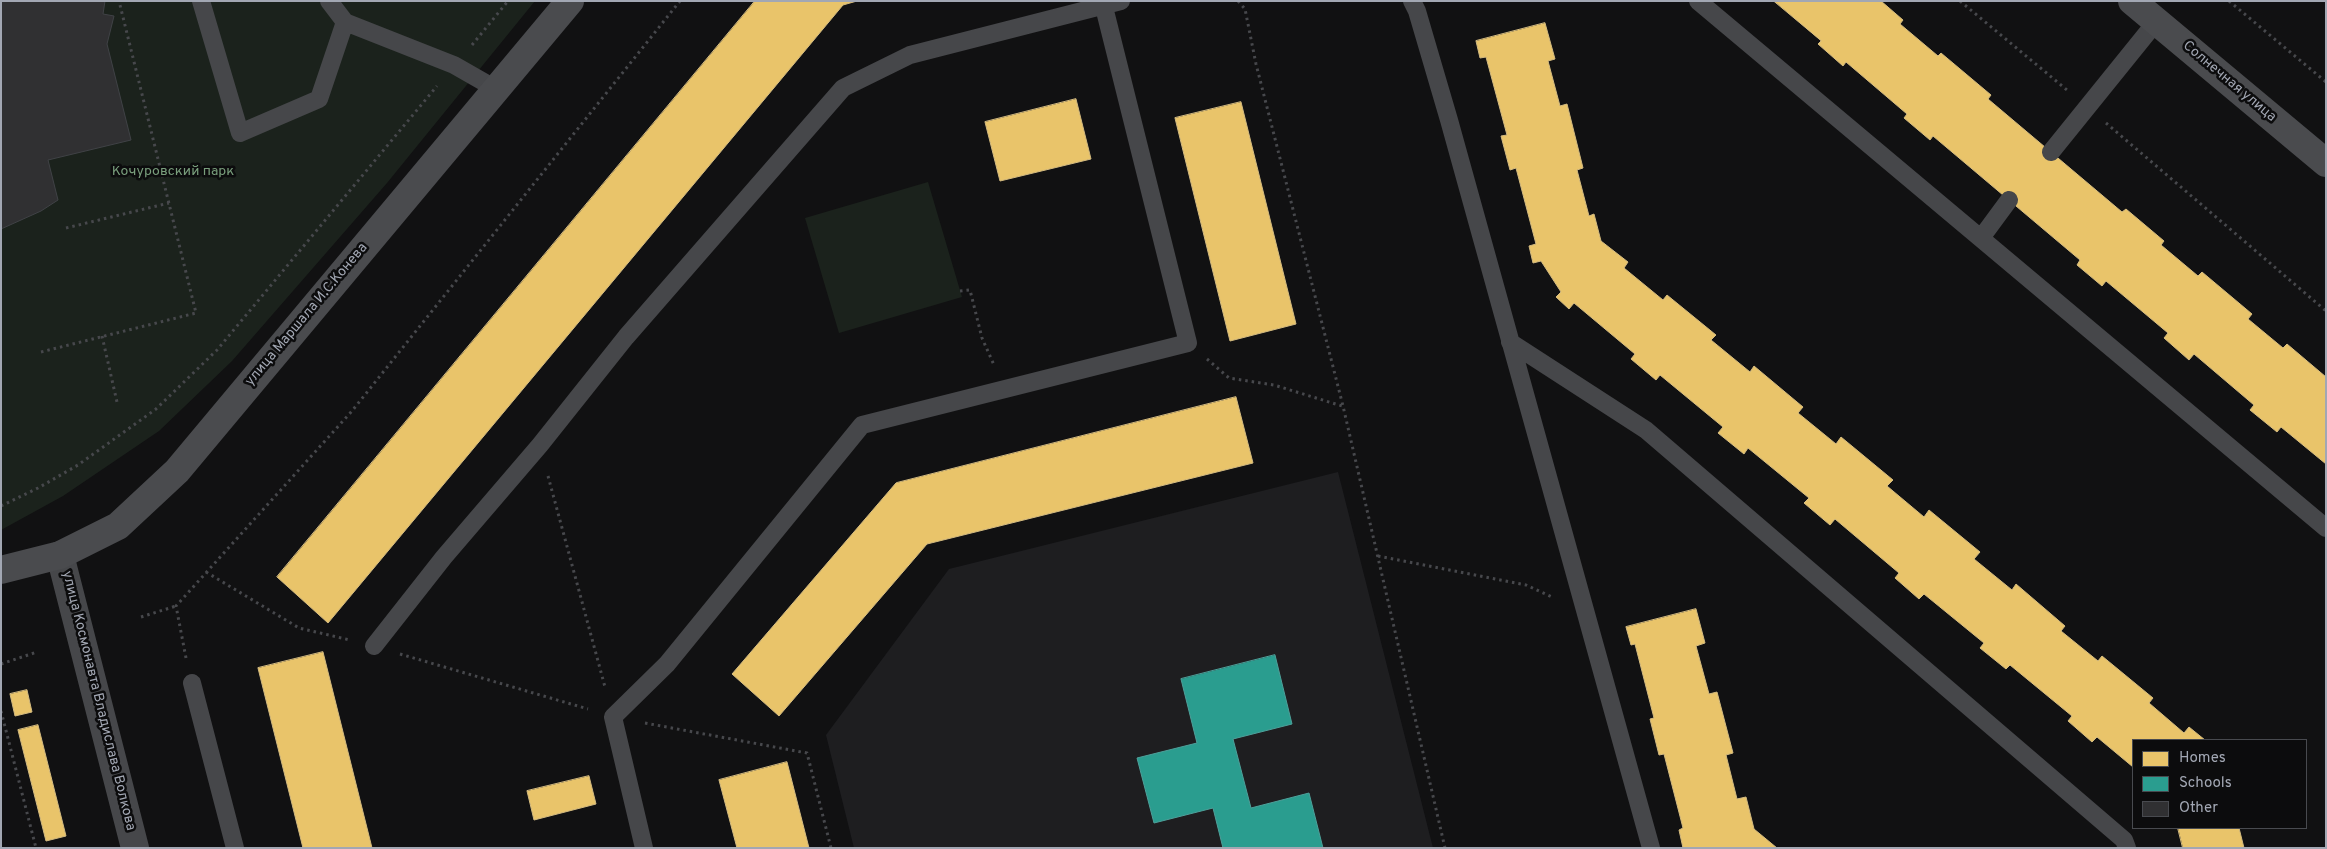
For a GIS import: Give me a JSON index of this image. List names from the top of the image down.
{
  "streets": {
    "main road": ["Солнечная улица", "улица Маршала И.С.Конева"],
    "street": ["улица Космонавта Владислава Волкова"]
  },
  "crossings": [
    ["улица Маршала И.С.Конева", "улица Космонавта Владислава Волкова"]
  ],
  "parks": ["Кочуровский парк"],
  "legend": ["Homes", "Schools", "Other"]
}
